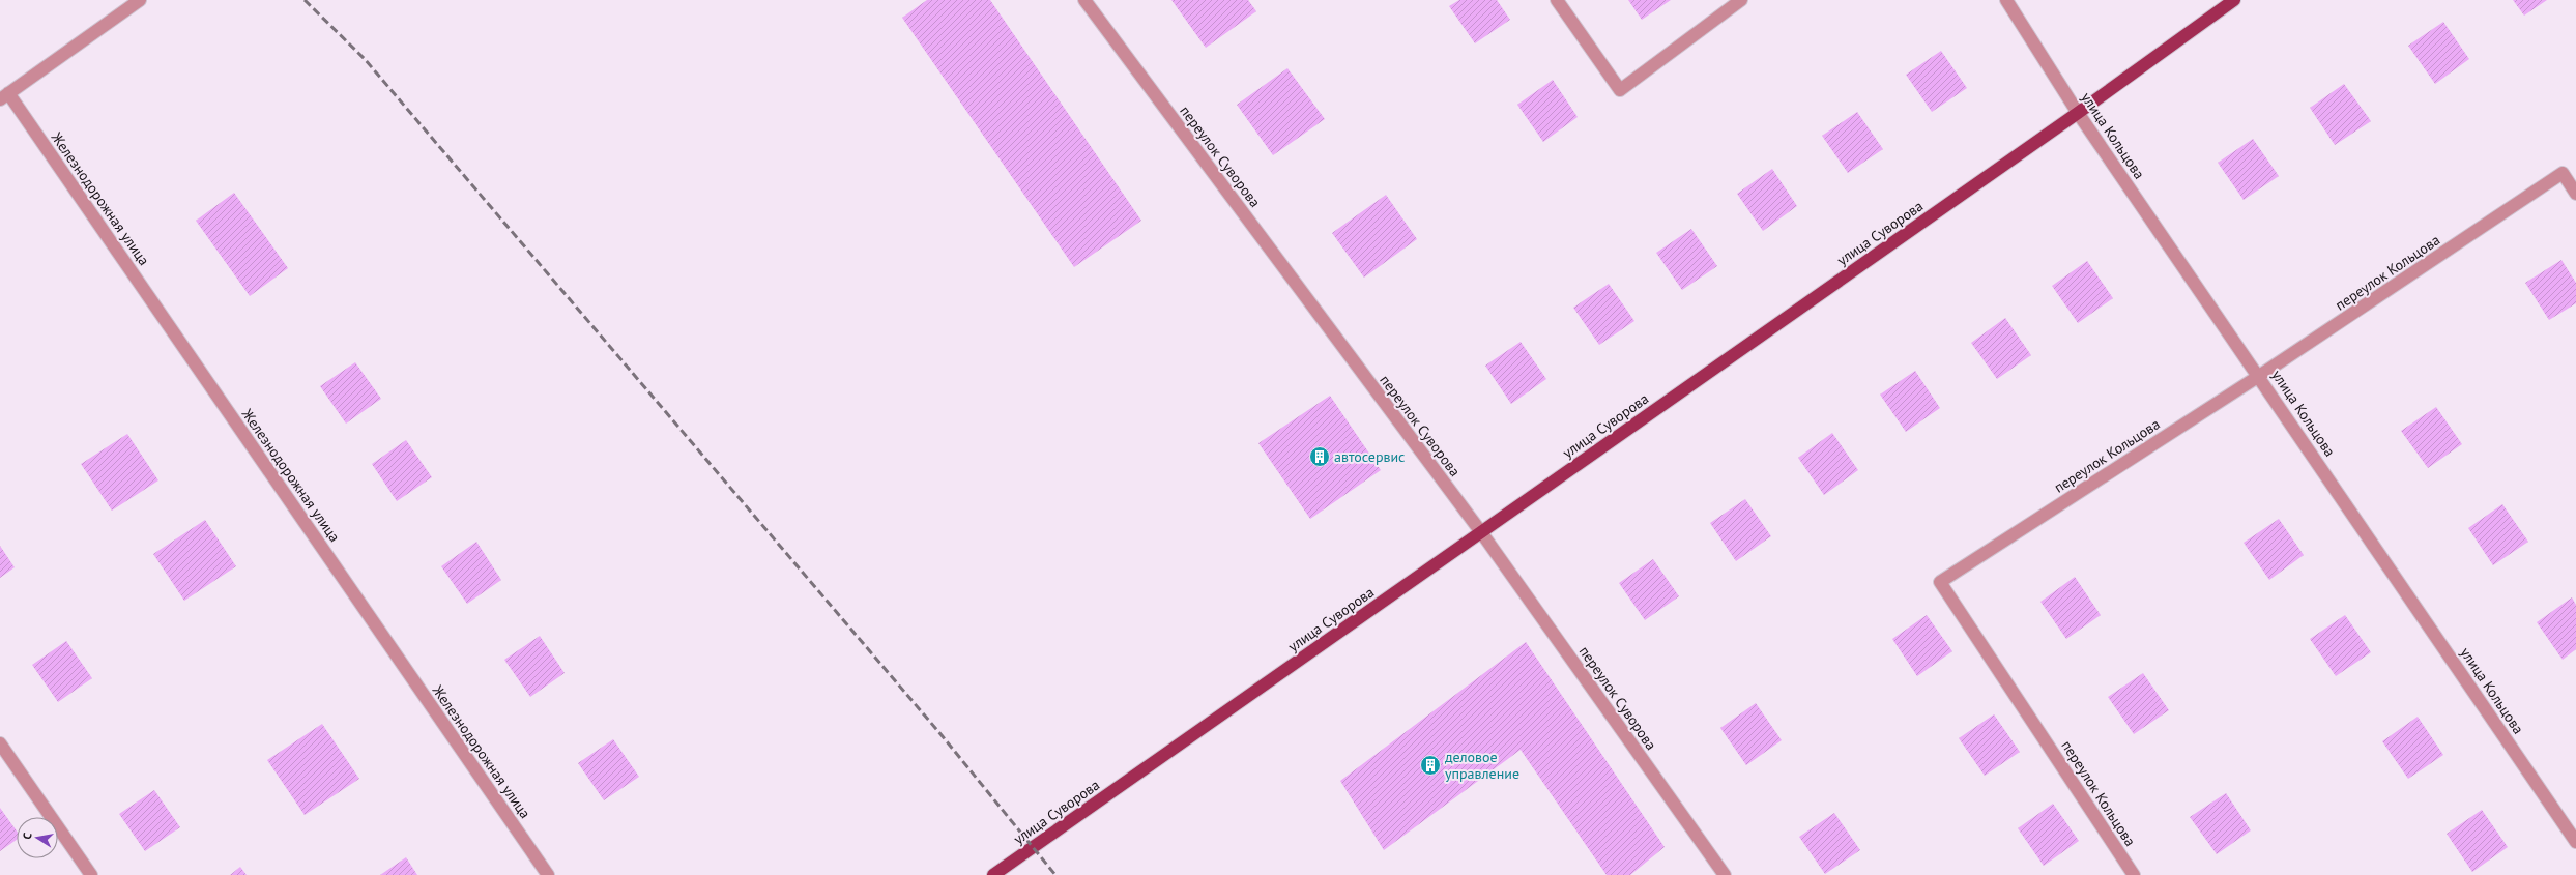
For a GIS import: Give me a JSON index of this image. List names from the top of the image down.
{
  "streets": {
    "main road": ["улица Суворова"],
    "street": [
      "улица Кольцова",
      "переулок Суворова",
      "Железнодорожная улица",
      "переулок Кольцова"
    ]
  },
  "crossings": [
    ["улица Кольцова", "улица Суворова"],
    ["улица Кольцова", "переулок Кольцова"],
    ["переулок Суворова", "улица Суворова"]
  ],
  "places": {
    "building": ["автосервис", "деловое управление"]
  },
  "north": "left"
}
